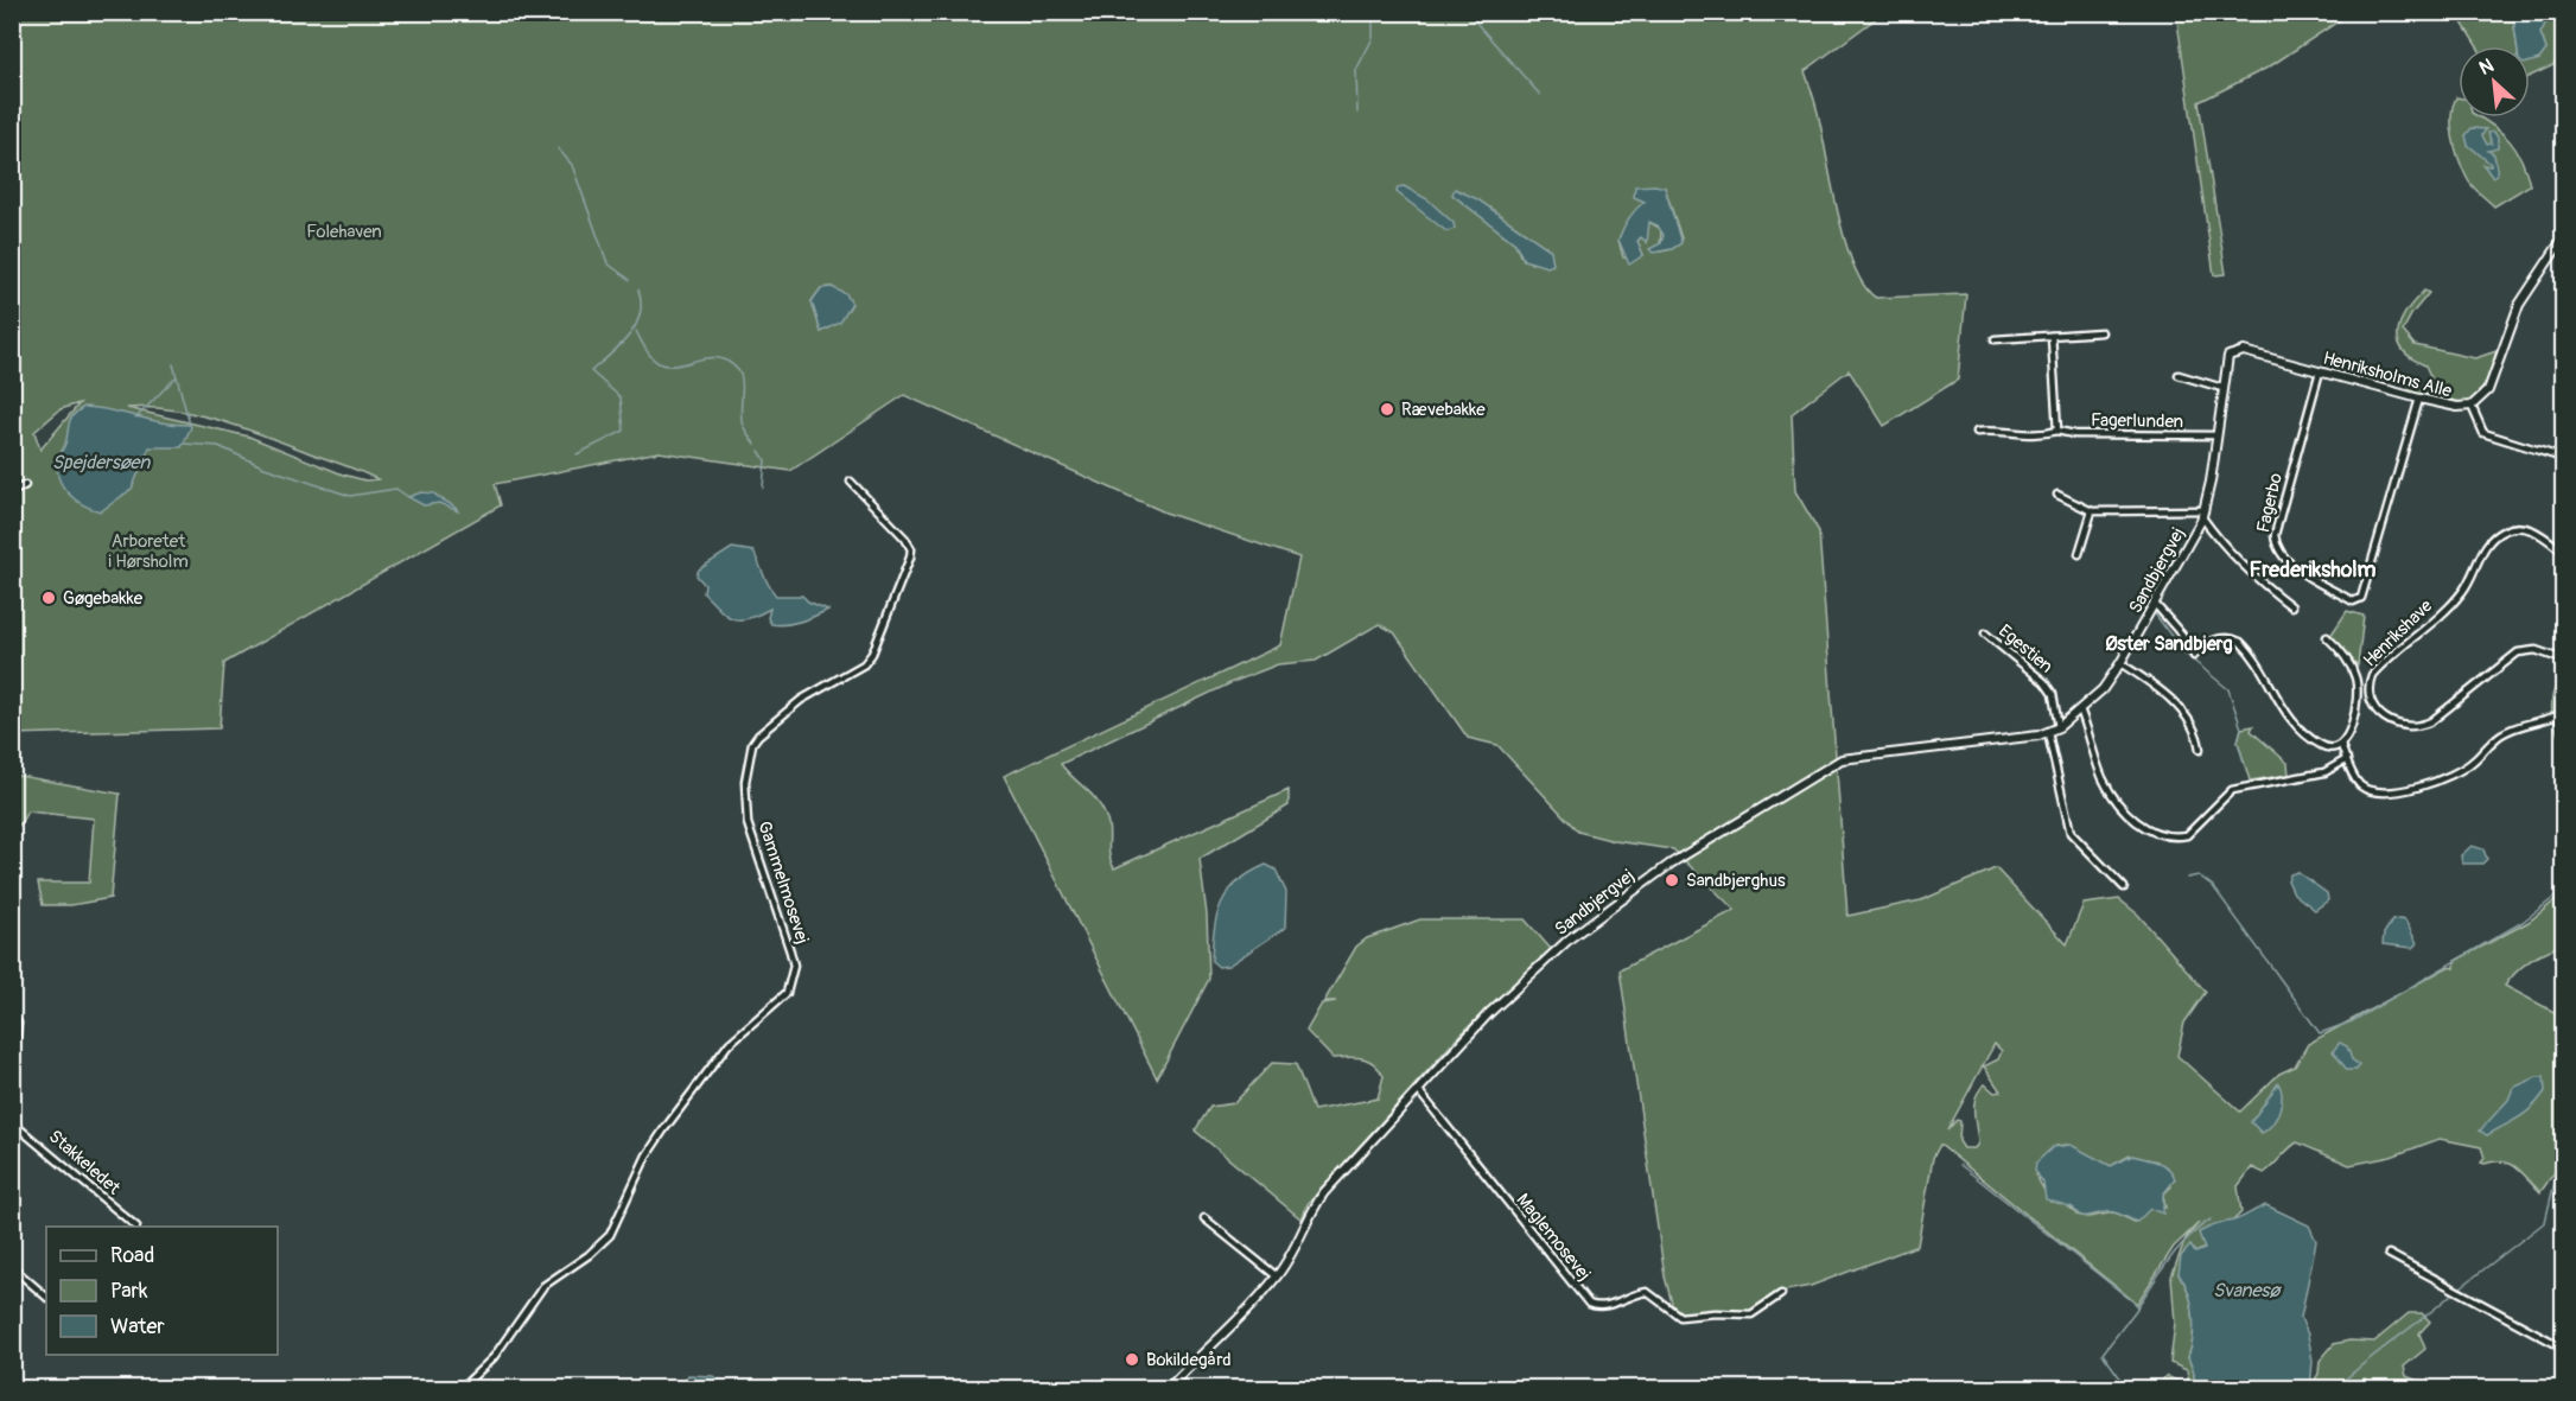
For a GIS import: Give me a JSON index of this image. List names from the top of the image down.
{
  "streets": {
    "street": [
      "Henriksholms Alle",
      "Fagerlunden",
      "Fagerbo",
      "Sandbjergvej",
      "Henrikshave",
      "Egestien",
      "Gammelmosevej",
      "Stakkeledet",
      "Maglemosevej"
    ]
  },
  "crossings": [
    ["Henriksholms Alle", "Fagerbo"],
    ["Henriksholms Alle", "Sandbjergvej"],
    ["Fagerlunden", "Sandbjergvej"],
    ["Sandbjergvej", "Egestien"],
    ["Sandbjergvej", "Maglemosevej"]
  ],
  "districts": ["Frederiksholm", "Øster Sandbjerg"],
  "water": ["Spejdersøen", "Svanesø"],
  "parks": ["Folehaven", "Arboretet i Hørsholm"],
  "places": [
    "Rævebakke",
    "Gøgebakke",
    "Sandbjerghus",
    "Bokildegård"
  ],
  "legend": ["Road", "Park", "Water"],
  "north": "top left"
}
